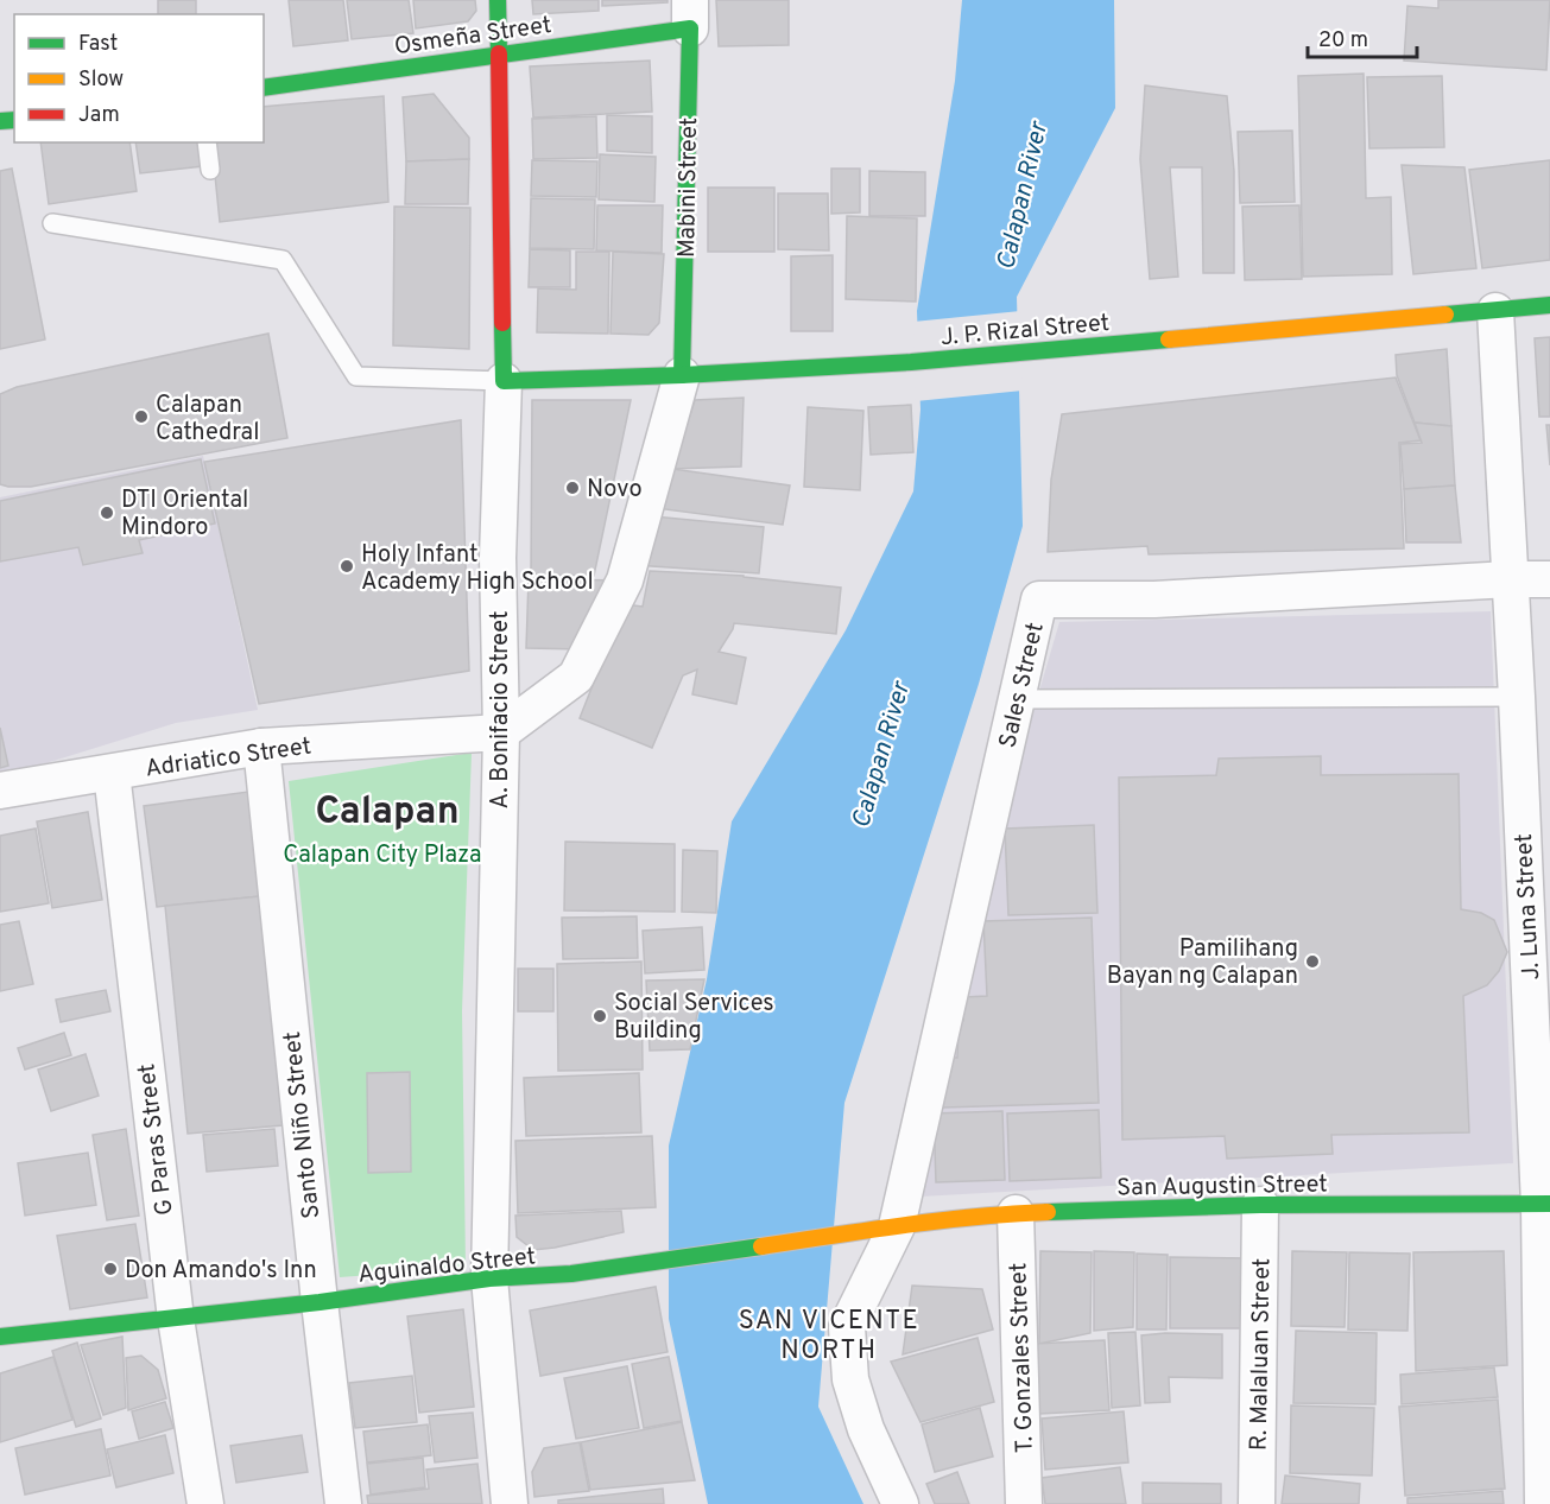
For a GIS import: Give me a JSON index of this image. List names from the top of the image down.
{
  "streets": {
    "main road": [
      "Osmeña Street",
      "Mabini Street",
      "J. P. Rizal Street",
      "A. Bonifacio Street",
      "San Augustin Street",
      "Aguinaldo Street"
    ],
    "street": [
      "Sales Street",
      "Adriatico Street",
      "J. Luna Street",
      "Santo Niño Street",
      "G Paras Street",
      "R. Malaluan Street",
      "T. Gonzales Street"
    ]
  },
  "crossings": [
    ["Osmeña Street", "Mabini Street"],
    ["Osmeña Street", "A. Bonifacio Street"],
    ["Mabini Street", "J. P. Rizal Street"],
    ["J. P. Rizal Street", "A. Bonifacio Street"],
    ["J. P. Rizal Street", "J. Luna Street"],
    ["Sales Street", "J. Luna Street"],
    ["Sales Street", "San Augustin Street"],
    ["Sales Street", "Aguinaldo Street"],
    ["A. Bonifacio Street", "Adriatico Street"],
    ["A. Bonifacio Street", "Aguinaldo Street"],
    ["Adriatico Street", "Santo Niño Street"],
    ["Adriatico Street", "G Paras Street"],
    ["J. Luna Street", "San Augustin Street"],
    ["Santo Niño Street", "Aguinaldo Street"],
    ["G Paras Street", "Aguinaldo Street"],
    ["San Augustin Street", "Aguinaldo Street"],
    ["San Augustin Street", "R. Malaluan Street"],
    ["San Augustin Street", "T. Gonzales Street"]
  ],
  "districts": ["Calapan", "SAN VICENTE NORTH"],
  "water": ["Calapan River"],
  "parks": ["Calapan City Plaza"],
  "places": [
    "Calapan Cathedral",
    "Novo",
    "DTI Oriental Mindoro",
    "Holy Infant Academy High School",
    "Pamilihang Bayan ng Calapan",
    "Social Services Building",
    "Don Amando's Inn"
  ],
  "legend": ["Fast", "Slow", "Jam"],
  "scale_bar": "20 m"
}
